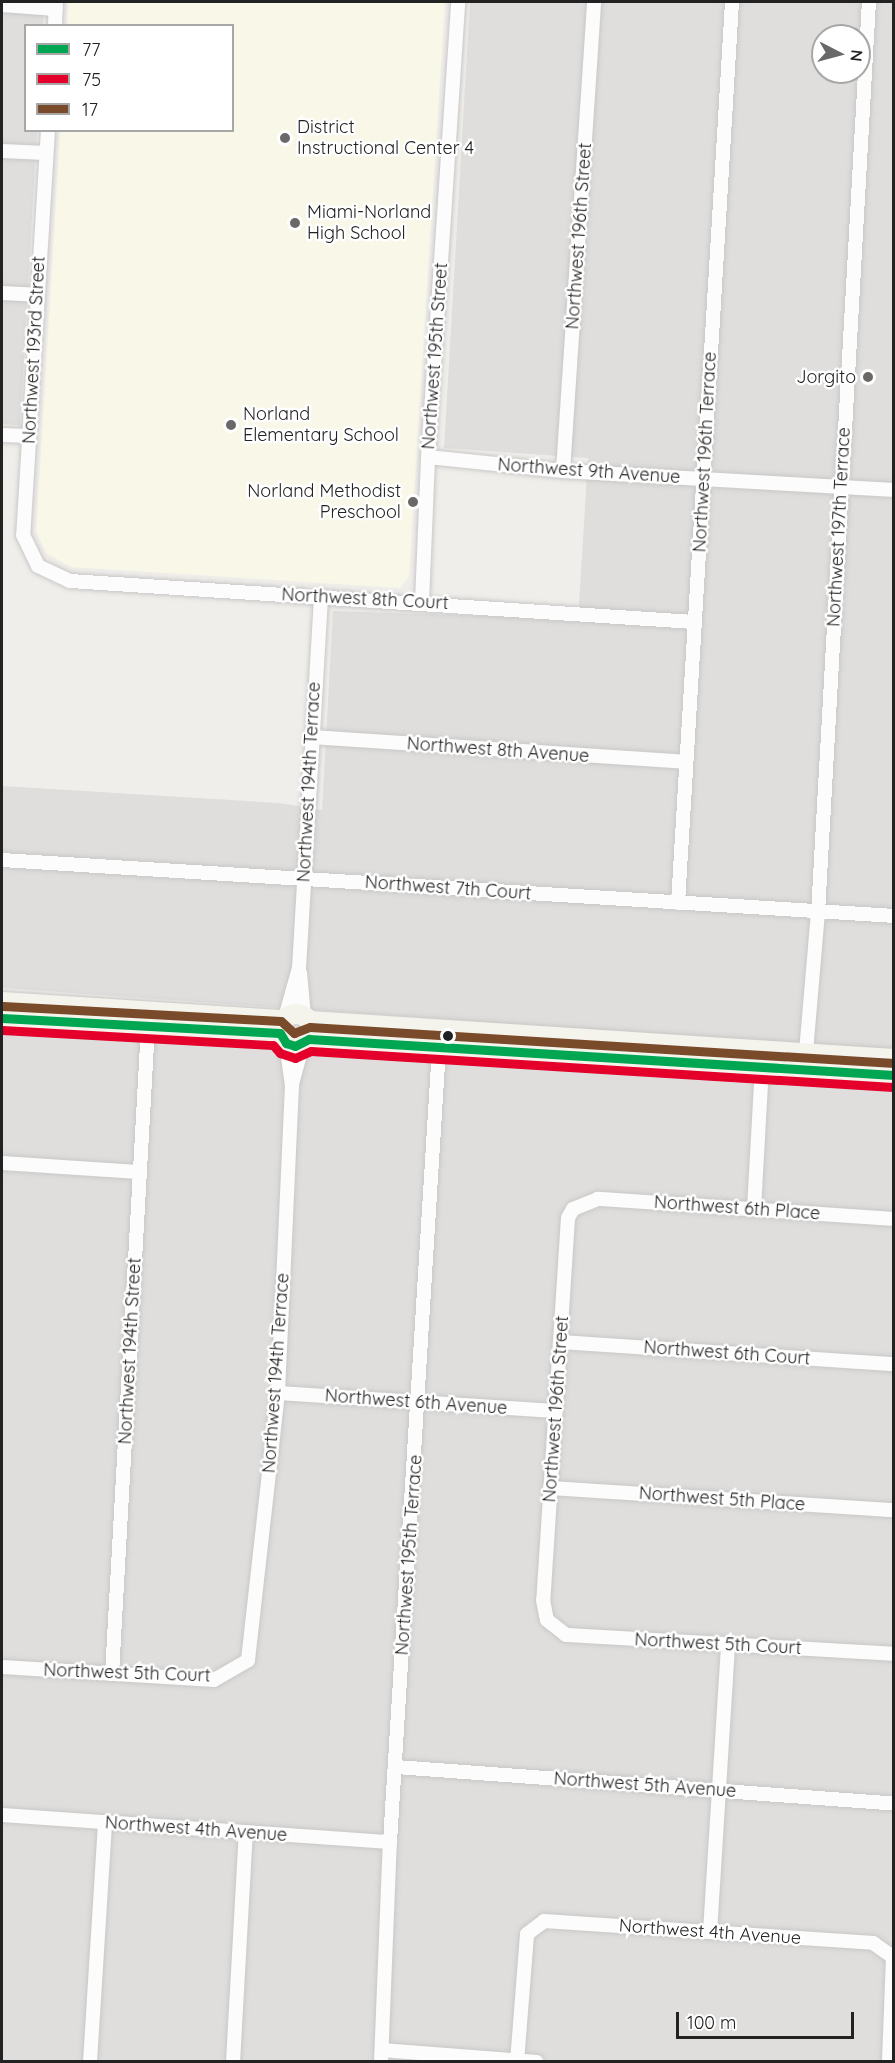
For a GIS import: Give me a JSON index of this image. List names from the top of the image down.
{
  "streets": {
    "street": [
      "Northwest 196th Street",
      "Northwest 193rd Street",
      "Northwest 195th Street",
      "Northwest 196th Terrace",
      "Northwest 9th Avenue",
      "Northwest 197th Terrace",
      "Northwest 8th Court",
      "Northwest 8th Avenue",
      "Northwest 194th Terrace",
      "Northwest 7th Court",
      "Northwest 6th Place",
      "Northwest 194th Street",
      "Northwest 6th Court",
      "Northwest 6th Avenue",
      "Northwest 5th Place",
      "Northwest 195th Terrace",
      "Northwest 5th Court",
      "Northwest 5th Avenue",
      "Northwest 4th Avenue"
    ]
  },
  "crossings": [
    ["Northwest 196th Street", "Northwest 9th Avenue"],
    ["Northwest 196th Street", "Northwest 6th Place"],
    ["Northwest 196th Street", "Northwest 6th Court"],
    ["Northwest 196th Street", "Northwest 6th Avenue"],
    ["Northwest 196th Street", "Northwest 5th Place"],
    ["Northwest 196th Street", "Northwest 5th Court"],
    ["Northwest 193rd Street", "Northwest 8th Court"],
    ["Northwest 195th Street", "Northwest 9th Avenue"],
    ["Northwest 195th Street", "Northwest 8th Court"],
    ["Northwest 196th Terrace", "Northwest 9th Avenue"],
    ["Northwest 196th Terrace", "Northwest 8th Court"],
    ["Northwest 196th Terrace", "Northwest 8th Avenue"],
    ["Northwest 196th Terrace", "Northwest 7th Court"],
    ["Northwest 9th Avenue", "Northwest 197th Terrace"],
    ["Northwest 197th Terrace", "Northwest 7th Court"],
    ["Northwest 8th Court", "Northwest 194th Terrace"],
    ["Northwest 8th Avenue", "Northwest 194th Terrace"],
    ["Northwest 194th Terrace", "Northwest 7th Court"],
    ["Northwest 194th Terrace", "Northwest 6th Avenue"],
    ["Northwest 194th Terrace", "Northwest 5th Court"],
    ["Northwest 194th Street", "Northwest 5th Court"],
    ["Northwest 6th Avenue", "Northwest 195th Terrace"],
    ["Northwest 195th Terrace", "Northwest 5th Avenue"],
    ["Northwest 195th Terrace", "Northwest 4th Avenue"]
  ],
  "places": [
    "District Instructional Center 4",
    "Miami-Norland High School",
    "Jorgito",
    "Norland Elementary School",
    "Norland Methodist Preschool"
  ],
  "lines": ["transit line 17", "transit line 77", "transit line 75"],
  "legend": ["77", "75", "17"],
  "scale_bar": "100 m",
  "north": "right"
}
